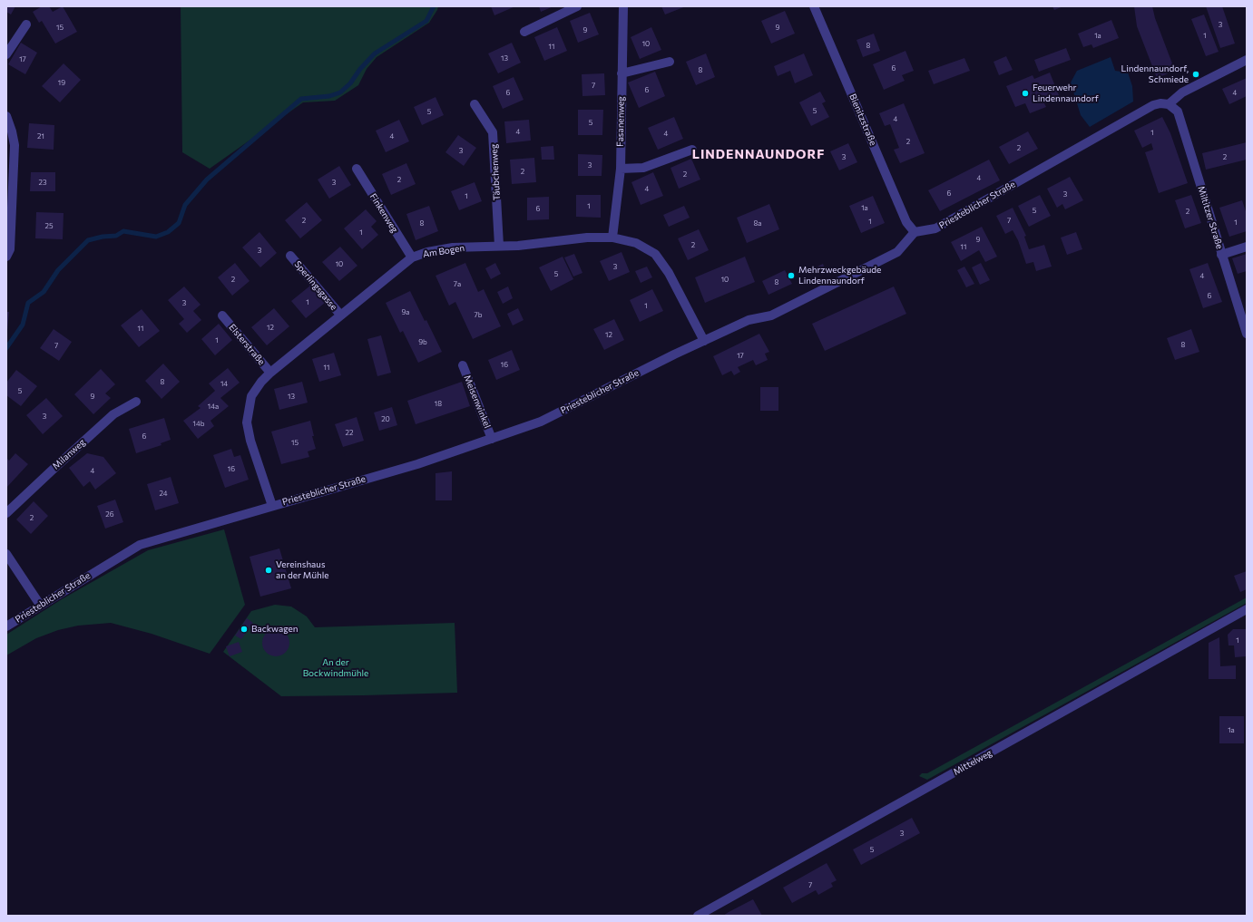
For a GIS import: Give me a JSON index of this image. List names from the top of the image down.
{
  "streets": {
    "street": [
      "Bienitzstraße",
      "Fasanenweg",
      "Täubchenweg",
      "Priesteblicher Straße",
      "Finkenweg",
      "Miltitzer Straße",
      "Am Bogen",
      "Sperlingsgasse",
      "Elsterstraße",
      "Meisenwinkel",
      "Milanweg",
      "Mittelweg"
    ]
  },
  "crossings": [
    ["Bienitzstraße", "Priesteblicher Straße"],
    ["Fasanenweg", "Am Bogen"],
    ["Täubchenweg", "Am Bogen"],
    ["Priesteblicher Straße", "Miltitzer Straße"],
    ["Priesteblicher Straße", "Am Bogen"],
    ["Priesteblicher Straße", "Meisenwinkel"],
    ["Finkenweg", "Am Bogen"],
    ["Am Bogen", "Sperlingsgasse"],
    ["Am Bogen", "Elsterstraße"]
  ],
  "districts": ["LINDENNAUNDORF"],
  "parks": ["An der Bockwindmühle"],
  "places": [
    "Lindennaundorf, Schmiede",
    "Feuerwehr Lindennaundorf",
    "Mehrzweckgebäude Lindennaundorf",
    "Vereinshaus an der Mühle",
    "Backwagen"
  ],
  "house_numbers": [
    "3",
    "15",
    "9",
    "9",
    "1a",
    "1",
    "10",
    "8",
    "11",
    "13",
    "17",
    "6",
    "8",
    "19",
    "7",
    "6",
    "6",
    "4",
    "5",
    "5",
    "4",
    "5",
    "4",
    "1",
    "4",
    "21",
    "4",
    "2",
    "2",
    "3",
    "3",
    "2",
    "3",
    "2",
    "2",
    "4",
    "2",
    "23",
    "3",
    "4",
    "6",
    "3",
    "1",
    "1",
    "1a",
    "6",
    "5",
    "2",
    "2",
    "7",
    "1",
    "1",
    "8",
    "8a",
    "25",
    "1",
    "9",
    "2",
    "11",
    "3",
    "10",
    "3",
    "5",
    "4",
    "2",
    "10",
    "8",
    "7a",
    "6",
    "1",
    "3",
    "1",
    "9a",
    "7b",
    "12",
    "11",
    "12",
    "1",
    "9b",
    "8",
    "7",
    "17",
    "16",
    "11",
    "8",
    "14",
    "5",
    "9",
    "13",
    "18",
    "14a",
    "3",
    "20",
    "14b",
    "22",
    "6",
    "15",
    "16",
    "4",
    "24",
    "26",
    "2",
    "1",
    "1a",
    "3",
    "5",
    "7"
  ]
}
